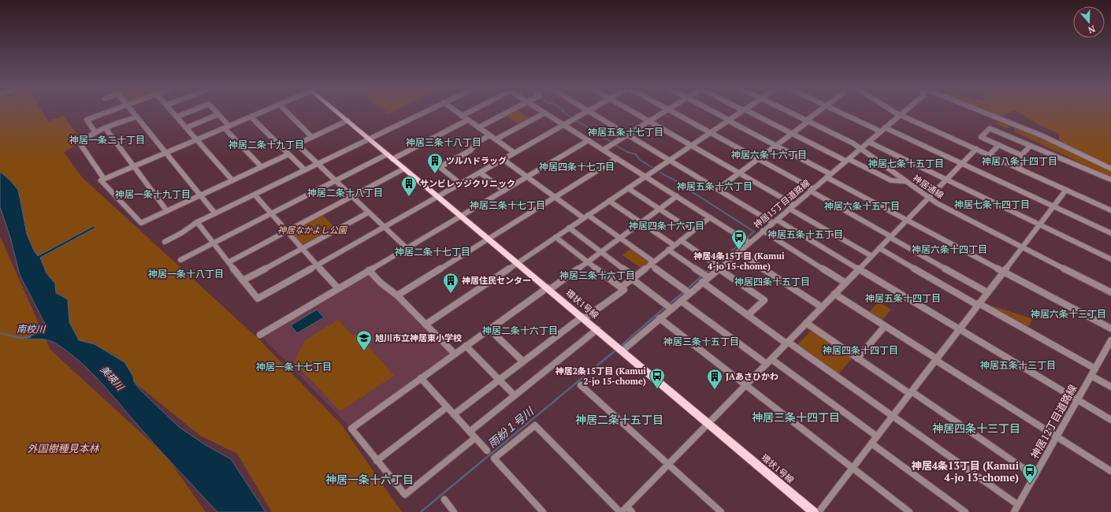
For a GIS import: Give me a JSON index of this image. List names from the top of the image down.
{
  "streets": {
    "main road": ["環状1号線"],
    "street": ["神居通線", "神居15丁目道路線", "神居12丁目道路線"]
  },
  "crossings": [
    ["神居通線", "神居15丁目道路線"],
    ["神居15丁目道路線", "環状1号線"]
  ],
  "districts": [
    "神居五条十七丁目",
    "神居一条二十丁目",
    "神居三条十八丁目",
    "神居二条十九丁目",
    "神居六条十六丁目",
    "神居八条十四丁目",
    "神居七条十五丁目",
    "神居四条十七丁目",
    "神居五条十六丁目",
    "神居二条十八丁目",
    "神居一条十九丁目",
    "神居七条十四丁目",
    "神居三条十七丁目",
    "神居六条十五丁目",
    "神居四条十六丁目",
    "神居五条十五丁目",
    "神居六条十四丁目",
    "神居二条十七丁目",
    "神居一条十八丁目",
    "神居三条十六丁目",
    "神居四条十五丁目",
    "神居五条十四丁目",
    "神居六条十三丁目",
    "神居二条十六丁目",
    "神居三条十五丁目",
    "神居四条十四丁目",
    "神居五条十三丁目",
    "神居一条十七丁目",
    "神居三条十四丁目",
    "神居二条十五丁目",
    "神居四条十三丁目",
    "神居一条十六丁目"
  ],
  "water": ["南校川", "美瑛川", "雨紛１号川"],
  "parks": ["神居なかよし公園", "外国樹種見本林"],
  "places": {
    "building": [
      "ツルハドラッグ",
      "サンビレッジクリニック",
      "神居住民センター",
      "JAあさひかわ"
    ],
    "bus stop": ["神居4条15丁目 (Kamui 4-jo 15-chome)", "神居2条15丁目 (Kamui 2-jo 15-chome)", "神居4条13丁目 (Kamui 4-jo 13-chome)"],
    "school or university": ["旭川市立神居東小学校"]
  },
  "north": "bottom"
}
